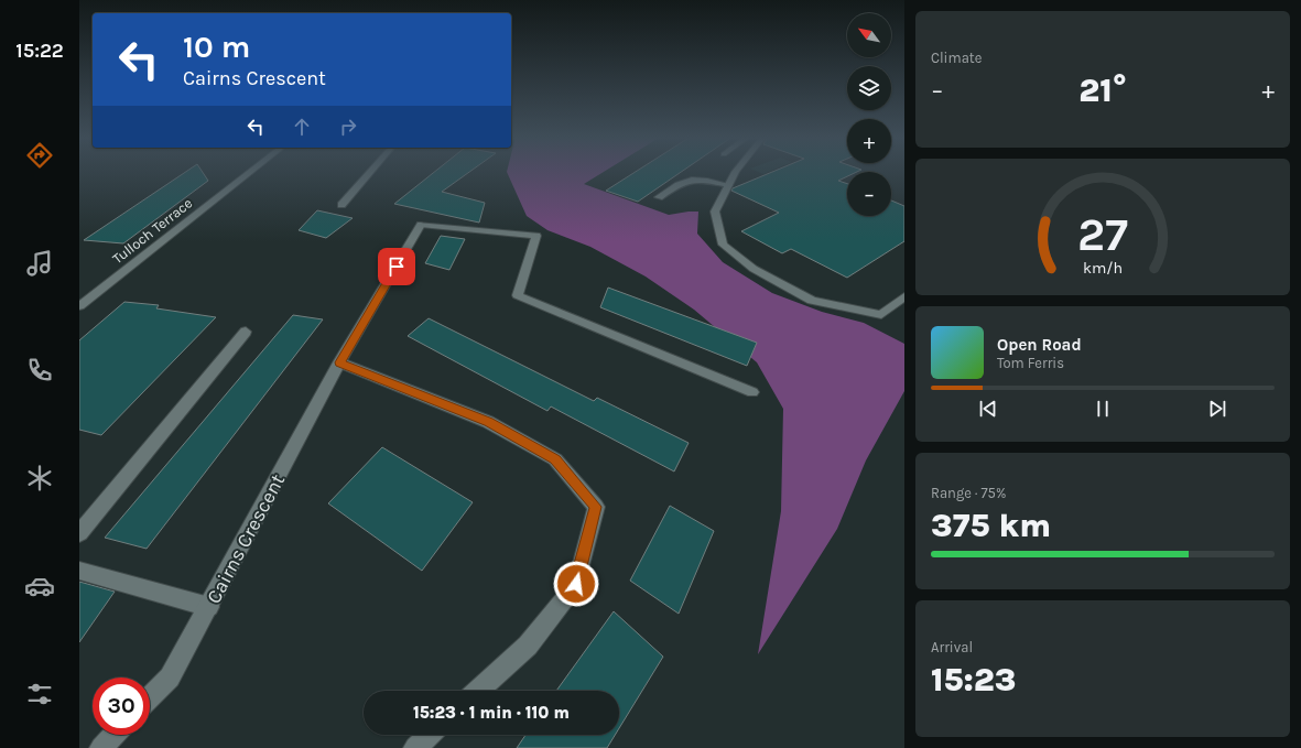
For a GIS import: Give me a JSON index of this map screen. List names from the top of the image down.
{
  "streets": {
    "street": ["Tulloch Terrace", "Cairns Crescent"]
  },
  "north": "top left",
  "page": {
    "tabs": "15:22",
    "tile": [
      "Climate",
      ["Range · 75%", "375 km"],
      ["Arrival", "15:23"]
    ],
    "map_buttons": ["+", "−"],
    "turn": ["10 m", "Cairns Crescent"],
    "heat": ["−", "21°", "+"],
    "song": ["Open Road", "Tom Ferris"],
    "limit": "30",
    "trip": "15:23 · 1 min · 110 m",
    "gauge": ["27", "km/h"]
  }
}
